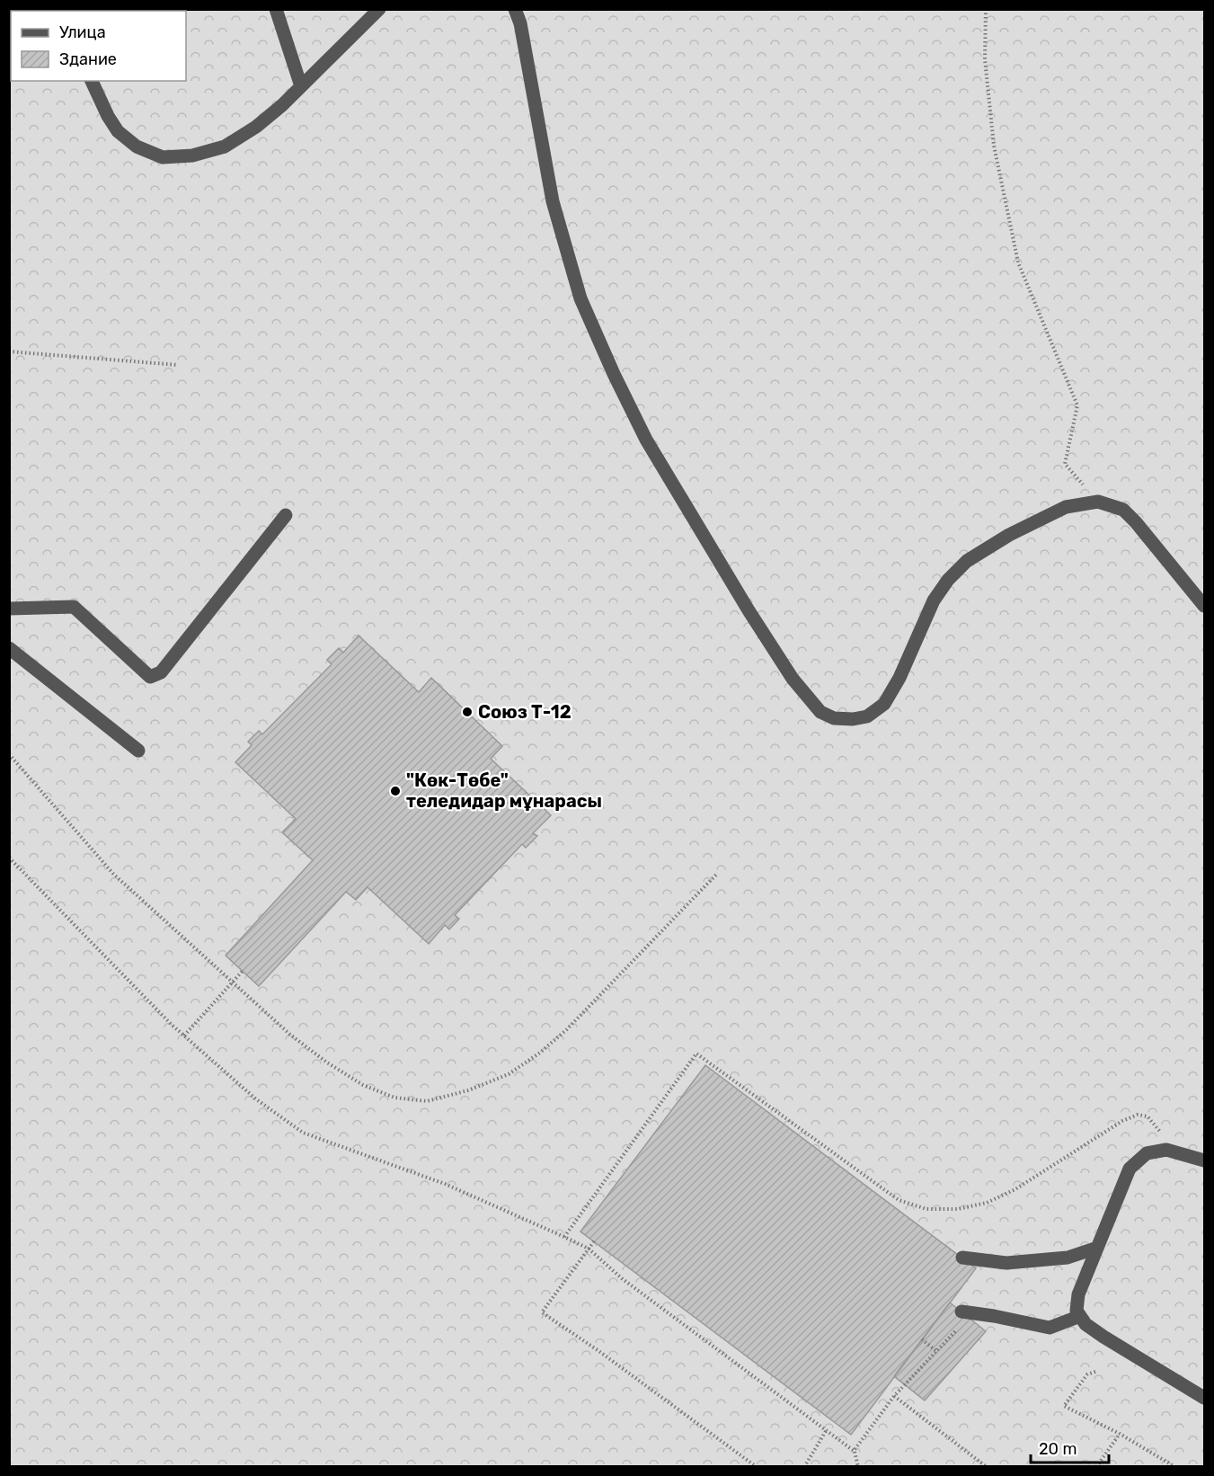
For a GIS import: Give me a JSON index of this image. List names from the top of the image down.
{
  "places": ["Союз Т-12", "\"Көк-Төбе\" теледидар мұнарасы"],
  "legend": ["Улица", "Здание"],
  "scale_bar": "20 m"
}
